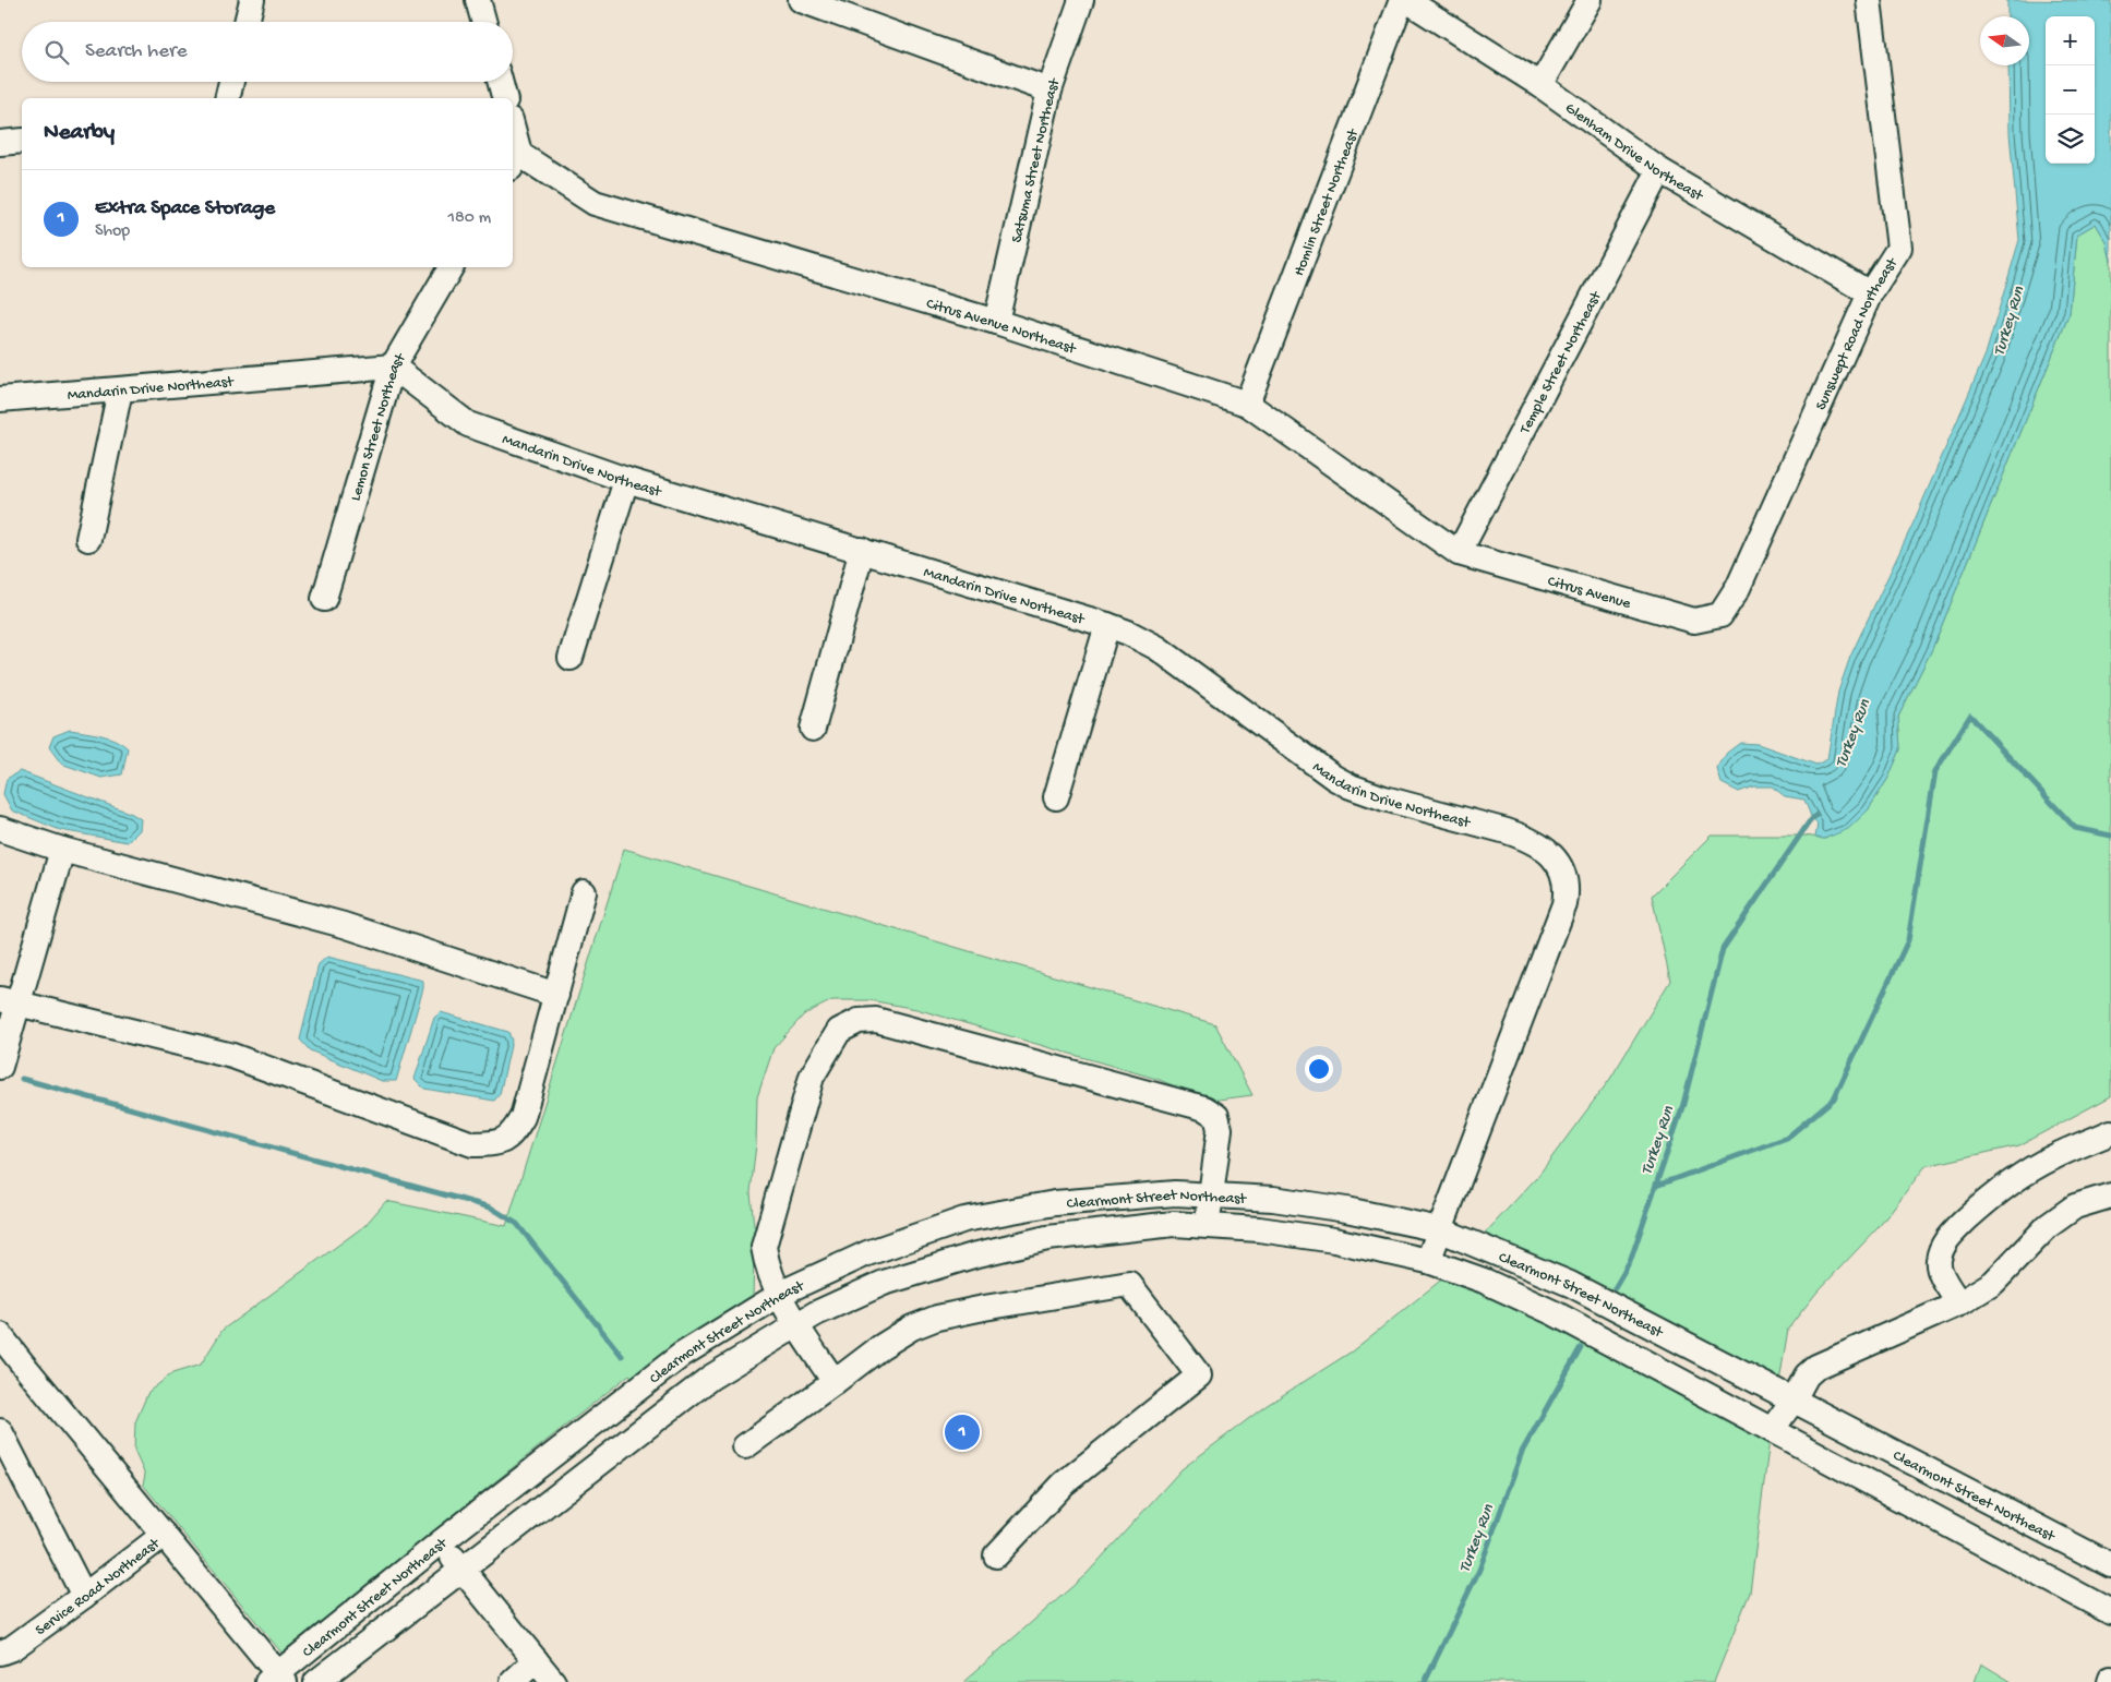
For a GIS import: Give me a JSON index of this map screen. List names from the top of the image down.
{
  "streets": {
    "street": [
      "Glenham Drive Northeast",
      "Satsuma Street Northeast",
      "Homlin Street Northeast",
      "Citrus Avenue Northeast",
      "Sunswept Road Northeast",
      "Temple Street Northeast",
      "Mandarin Drive Northeast",
      "Lemon Street Northeast",
      "Citrus Avenue",
      "Clearmont Street Northeast",
      "Service Road Northeast"
    ]
  },
  "crossings": [
    ["Glenham Drive Northeast", "Sunswept Road Northeast"],
    ["Glenham Drive Northeast", "Temple Street Northeast"],
    ["Satsuma Street Northeast", "Citrus Avenue Northeast"],
    ["Homlin Street Northeast", "Citrus Avenue Northeast"],
    ["Citrus Avenue Northeast", "Temple Street Northeast"],
    ["Citrus Avenue Northeast", "Citrus Avenue"],
    ["Sunswept Road Northeast", "Citrus Avenue"],
    ["Temple Street Northeast", "Citrus Avenue"],
    ["Mandarin Drive Northeast", "Lemon Street Northeast"],
    ["Mandarin Drive Northeast", "Clearmont Street Northeast"]
  ],
  "water": ["Turkey Run"],
  "north": "left",
  "page": {
    "map_buttons": ["+", "−"],
    "search": "Search here",
    "heading": "Nearby",
    "list": [
      {
        "mark": "1",
        "name": "Extra Space Storage",
        "note": "Shop",
        "value": "180 m"
      }
    ],
    "pins": "1"
  }
}
